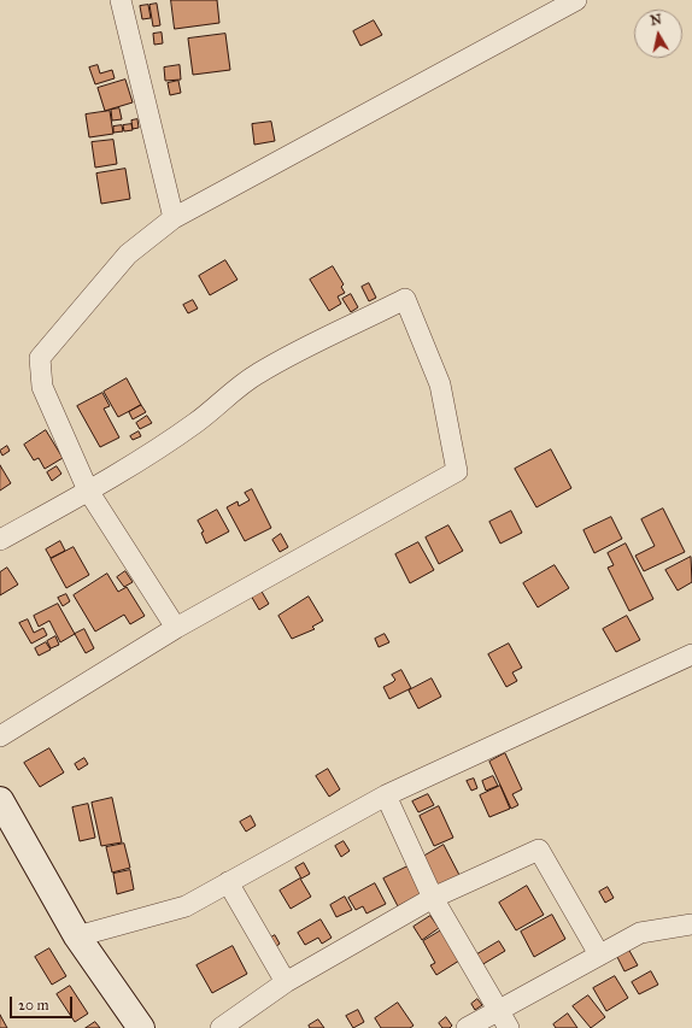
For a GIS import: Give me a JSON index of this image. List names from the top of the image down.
{
  "scale_bar": "20 m",
  "north": "top"
}
